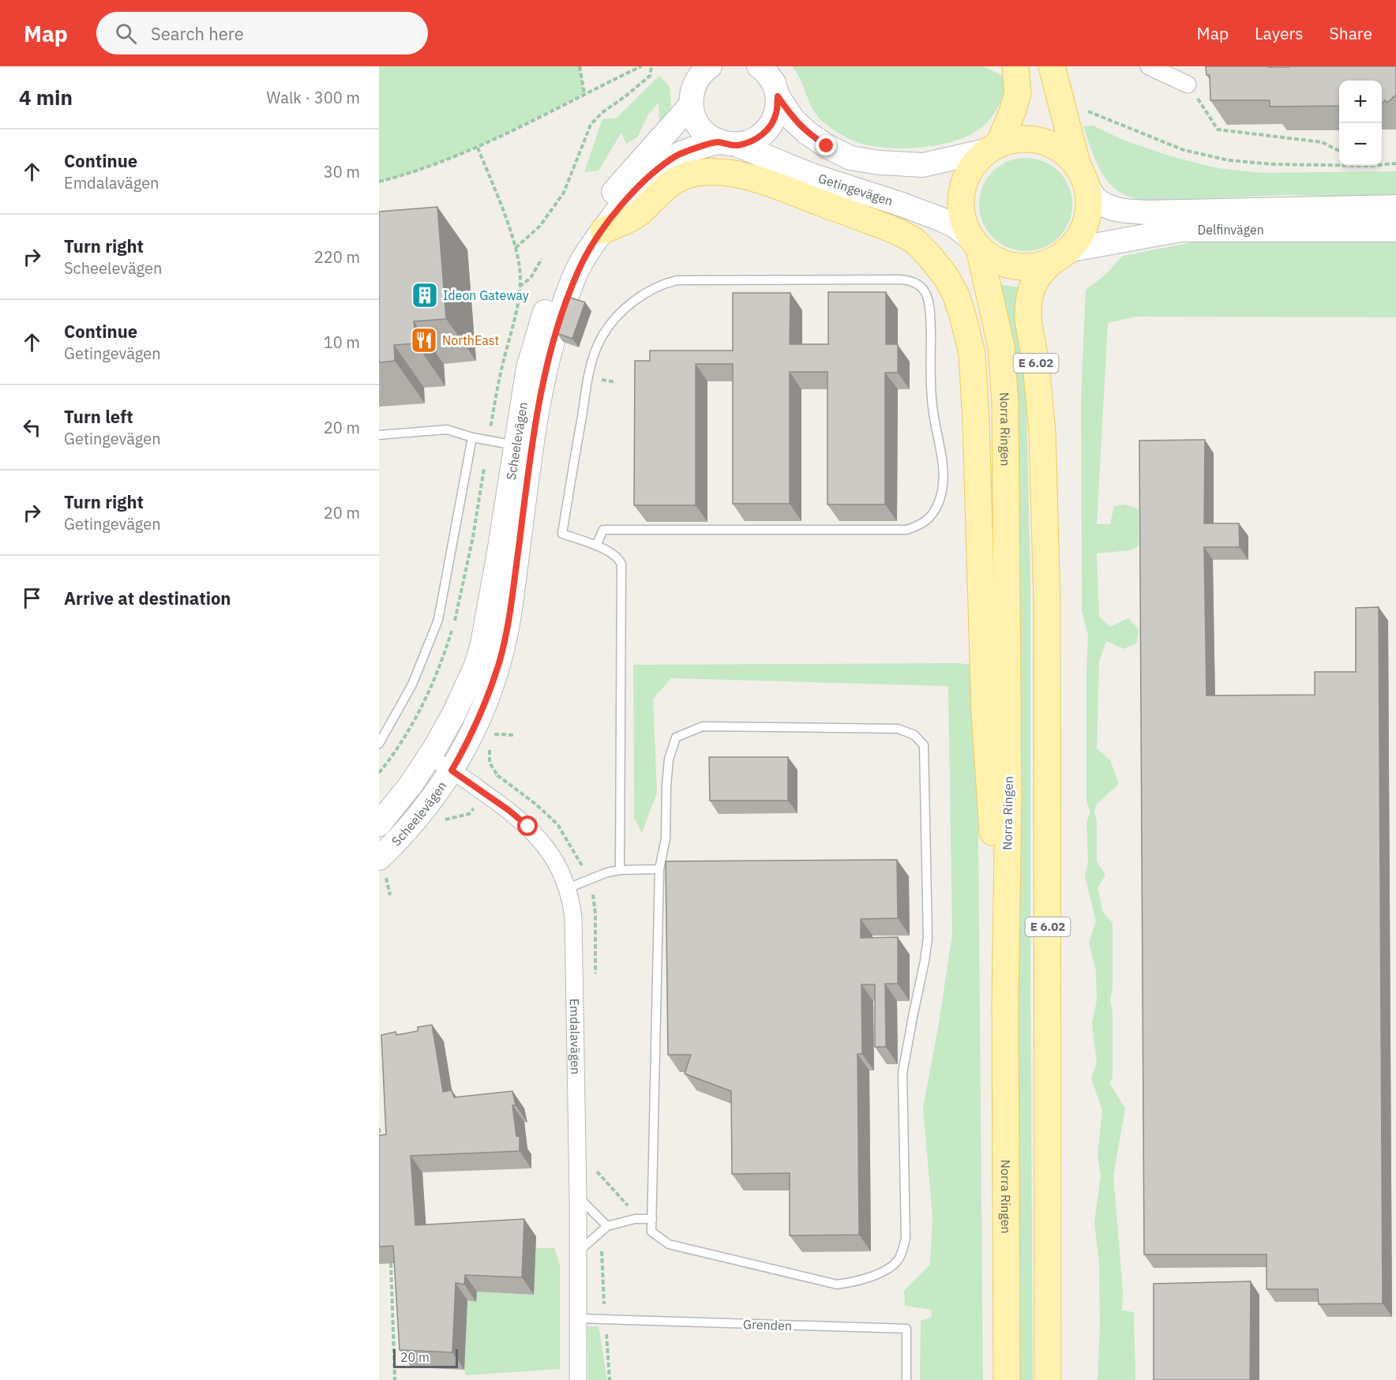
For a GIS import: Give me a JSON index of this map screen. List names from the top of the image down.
{
  "streets": {
    "main road": ["E 6.02", "Norra Ringen"],
    "street": [
      "Getingevägen",
      "Delfinvägen",
      "Scheelevägen",
      "Emdalavägen"
    ],
    "lane": ["Grenden"]
  },
  "crossings": [
    ["Getingevägen", "Delfinvägen"],
    ["Getingevägen", "E 6.02"],
    ["Getingevägen", "Norra Ringen"],
    ["Getingevägen", "Scheelevägen"],
    ["Delfinvägen", "E 6.02"],
    ["Delfinvägen", "Norra Ringen"],
    ["E 6.02", "Norra Ringen"],
    ["Scheelevägen", "Emdalavägen"],
    ["Emdalavägen", "Grenden"]
  ],
  "places": {
    "building": ["Ideon Gateway"],
    "restaurant": ["NorthEast"]
  },
  "scale_bar": "20 m",
  "page": {
    "header": "Map",
    "search": "Search here",
    "nav": ["Map", "Layers", "Share"],
    "heading": ["4 min", "Walk · 300 m"],
    "map_buttons": ["+", "−"],
    "list": [
      ["Continue", "Emdalavägen", "30 m"],
      ["Turn right", "Scheelevägen", "220 m"],
      ["Continue", "Getingevägen", "10 m"],
      ["Turn left", "Getingevägen", "20 m"],
      ["Turn right", "Getingevägen", "20 m"],
      "Arrive at destination"
    ],
    "scale": "20 m"
  }
}
